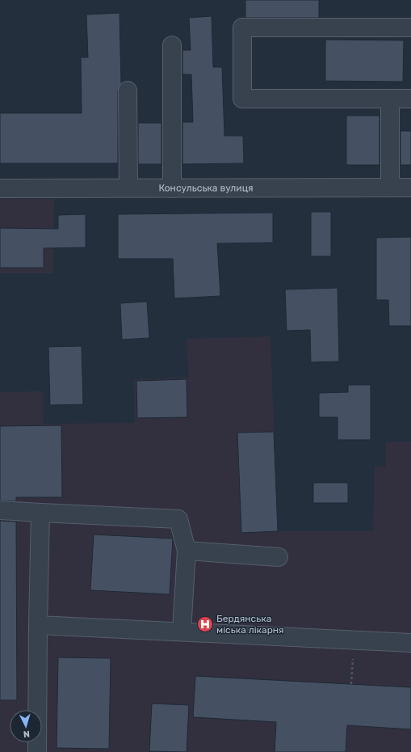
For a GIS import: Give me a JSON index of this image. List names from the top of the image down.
{
  "streets": {
    "street": ["Консульська вулиця"]
  },
  "places": {
    "hospital": ["Бердянська міська лікарня"]
  },
  "north": "bottom"
}
